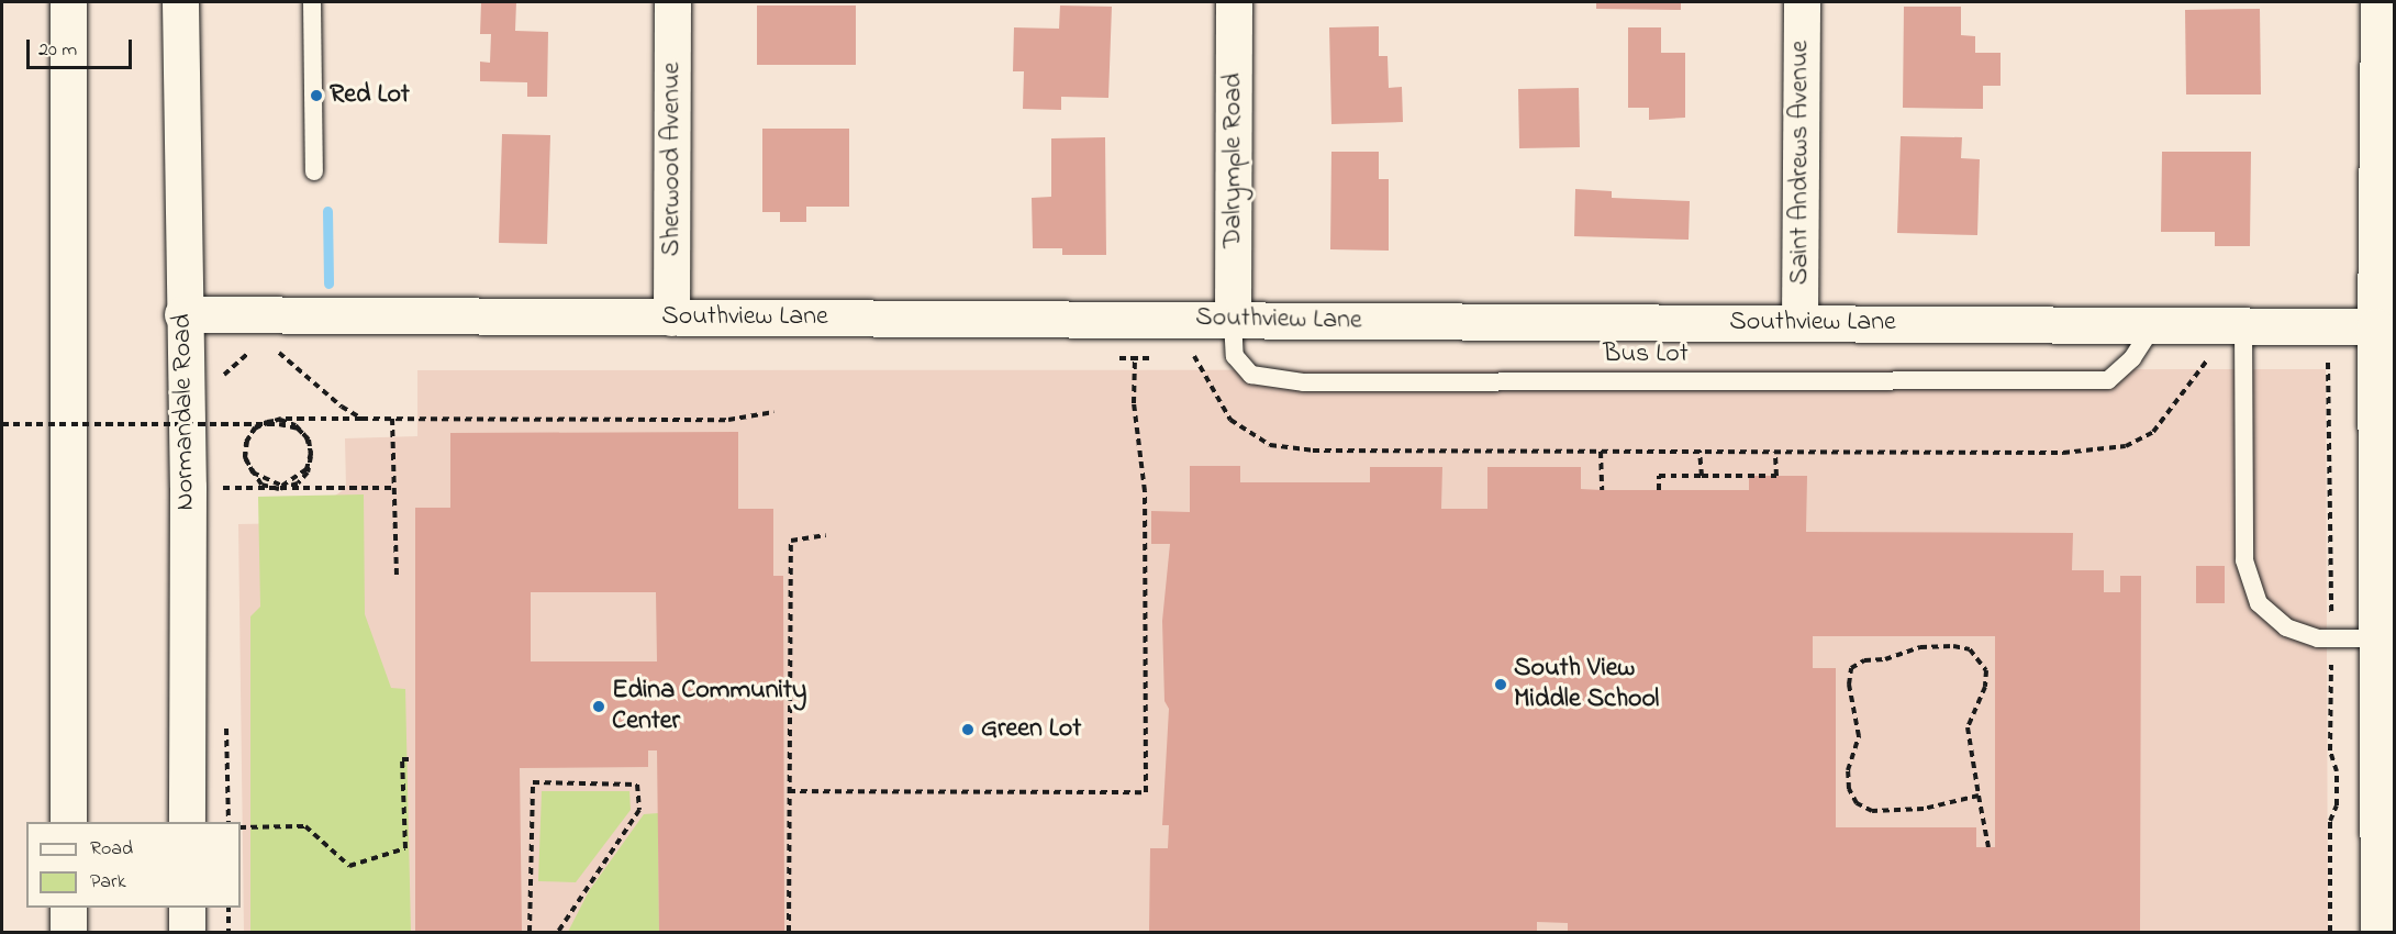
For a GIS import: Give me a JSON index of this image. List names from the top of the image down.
{
  "streets": {
    "main road": [
      "Sherwood Avenue",
      "Dalrymple Road",
      "Saint Andrews Avenue",
      "Southview Lane",
      "Normandale Road"
    ],
    "lane": ["Bus Lot"]
  },
  "crossings": [
    ["Sherwood Avenue", "Southview Lane"],
    ["Dalrymple Road", "Southview Lane"],
    ["Dalrymple Road", "Bus Lot"],
    ["Saint Andrews Avenue", "Southview Lane"],
    ["Southview Lane", "Bus Lot"],
    ["Southview Lane", "Normandale Road"]
  ],
  "places": [
    "Red Lot",
    "South View Middle School",
    "Edina Community Center",
    "Green Lot"
  ],
  "legend": ["Road", "Park"],
  "scale_bar": "20 m"
}
